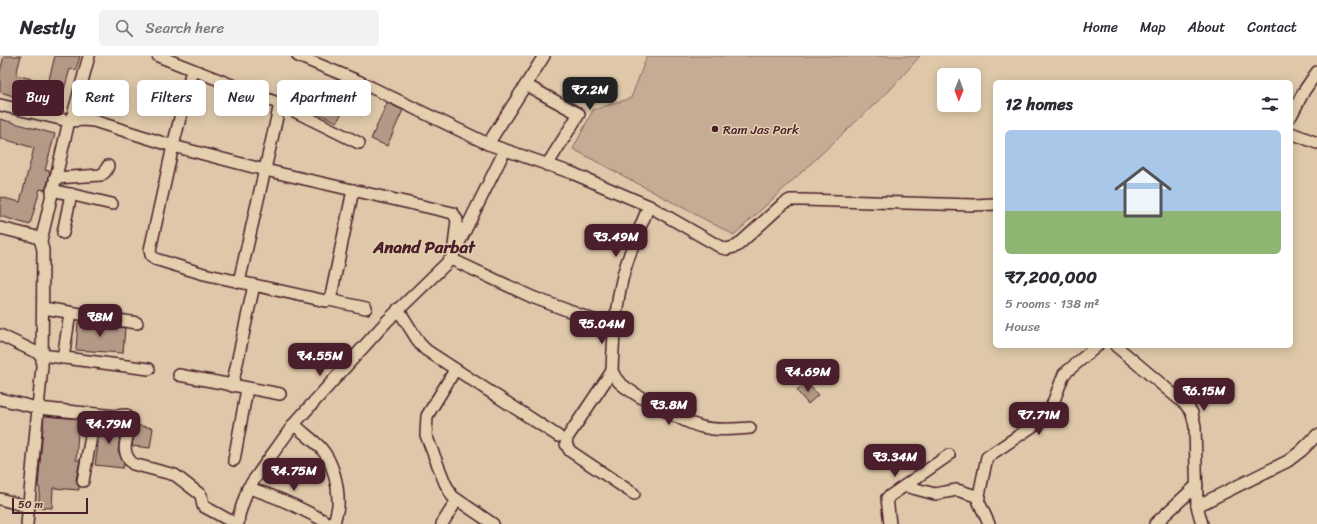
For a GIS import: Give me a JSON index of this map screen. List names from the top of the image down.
{
  "districts": ["Anand Parbat"],
  "places": ["Ram Jas Park"],
  "scale_bar": "50 m",
  "north": "bottom",
  "page": {
    "header": "Nestly",
    "search": "Search here",
    "nav": [
      "Home",
      "Map",
      "About",
      "Contact"
    ],
    "price": [
      "₹7.2M",
      "₹3.49M",
      "₹8M",
      "₹5.04M",
      "₹4.55M",
      "₹4.69M",
      "₹6.15M",
      "₹3.8M",
      "₹7.71M",
      "₹4.79M",
      "₹3.34M",
      "₹4.75M"
    ],
    "chip": [
      "Buy",
      "Rent",
      "Filters",
      "New",
      "Apartment"
    ],
    "heading": "12 homes",
    "list": [
      {
        "name": "₹7,200,000",
        "note": "5 rooms · 138 m² · House"
      }
    ],
    "scale": "50 m"
  }
}
